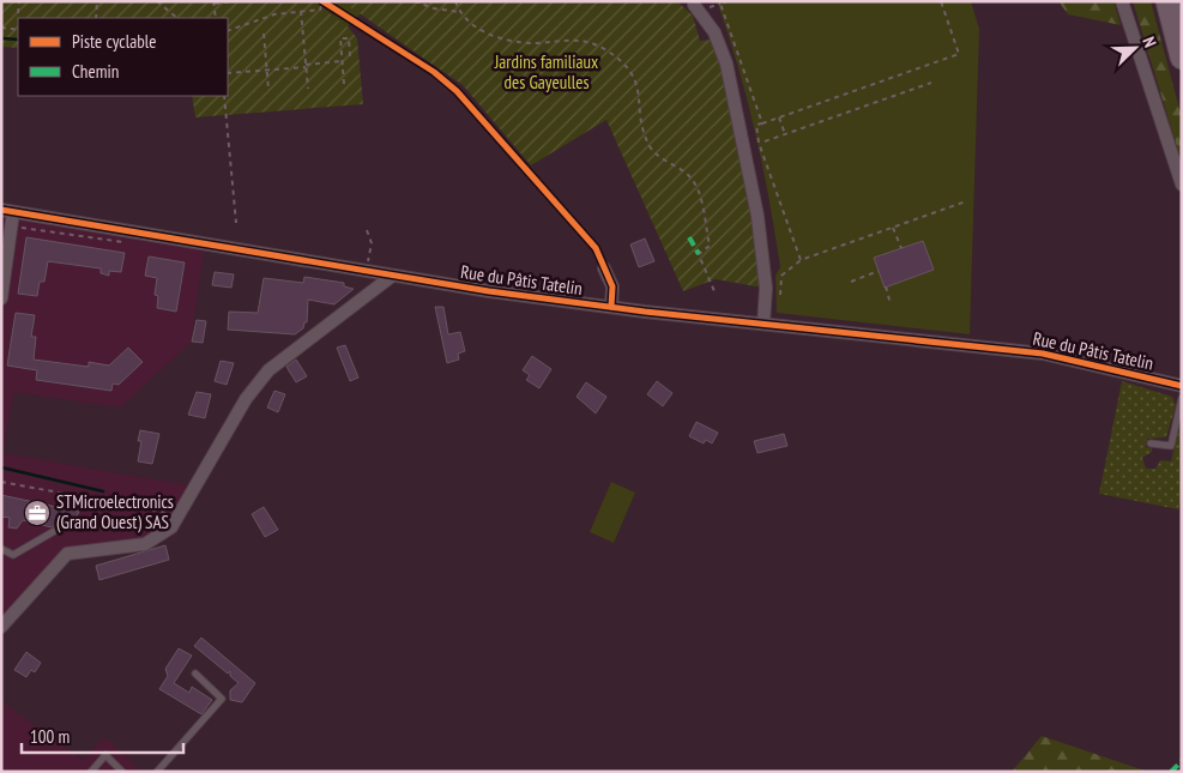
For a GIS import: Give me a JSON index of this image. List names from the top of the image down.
{
  "streets": {
    "street": ["Rue du Pâtis Tatelin"]
  },
  "parks": ["Jardins familiaux des Gayeulles"],
  "places": {
    "office": ["STMicroelectronics (Grand Ouest) SAS"]
  },
  "legend": ["Piste cyclable", "Chemin"],
  "scale_bar": "100 m",
  "north": "top right"
}
